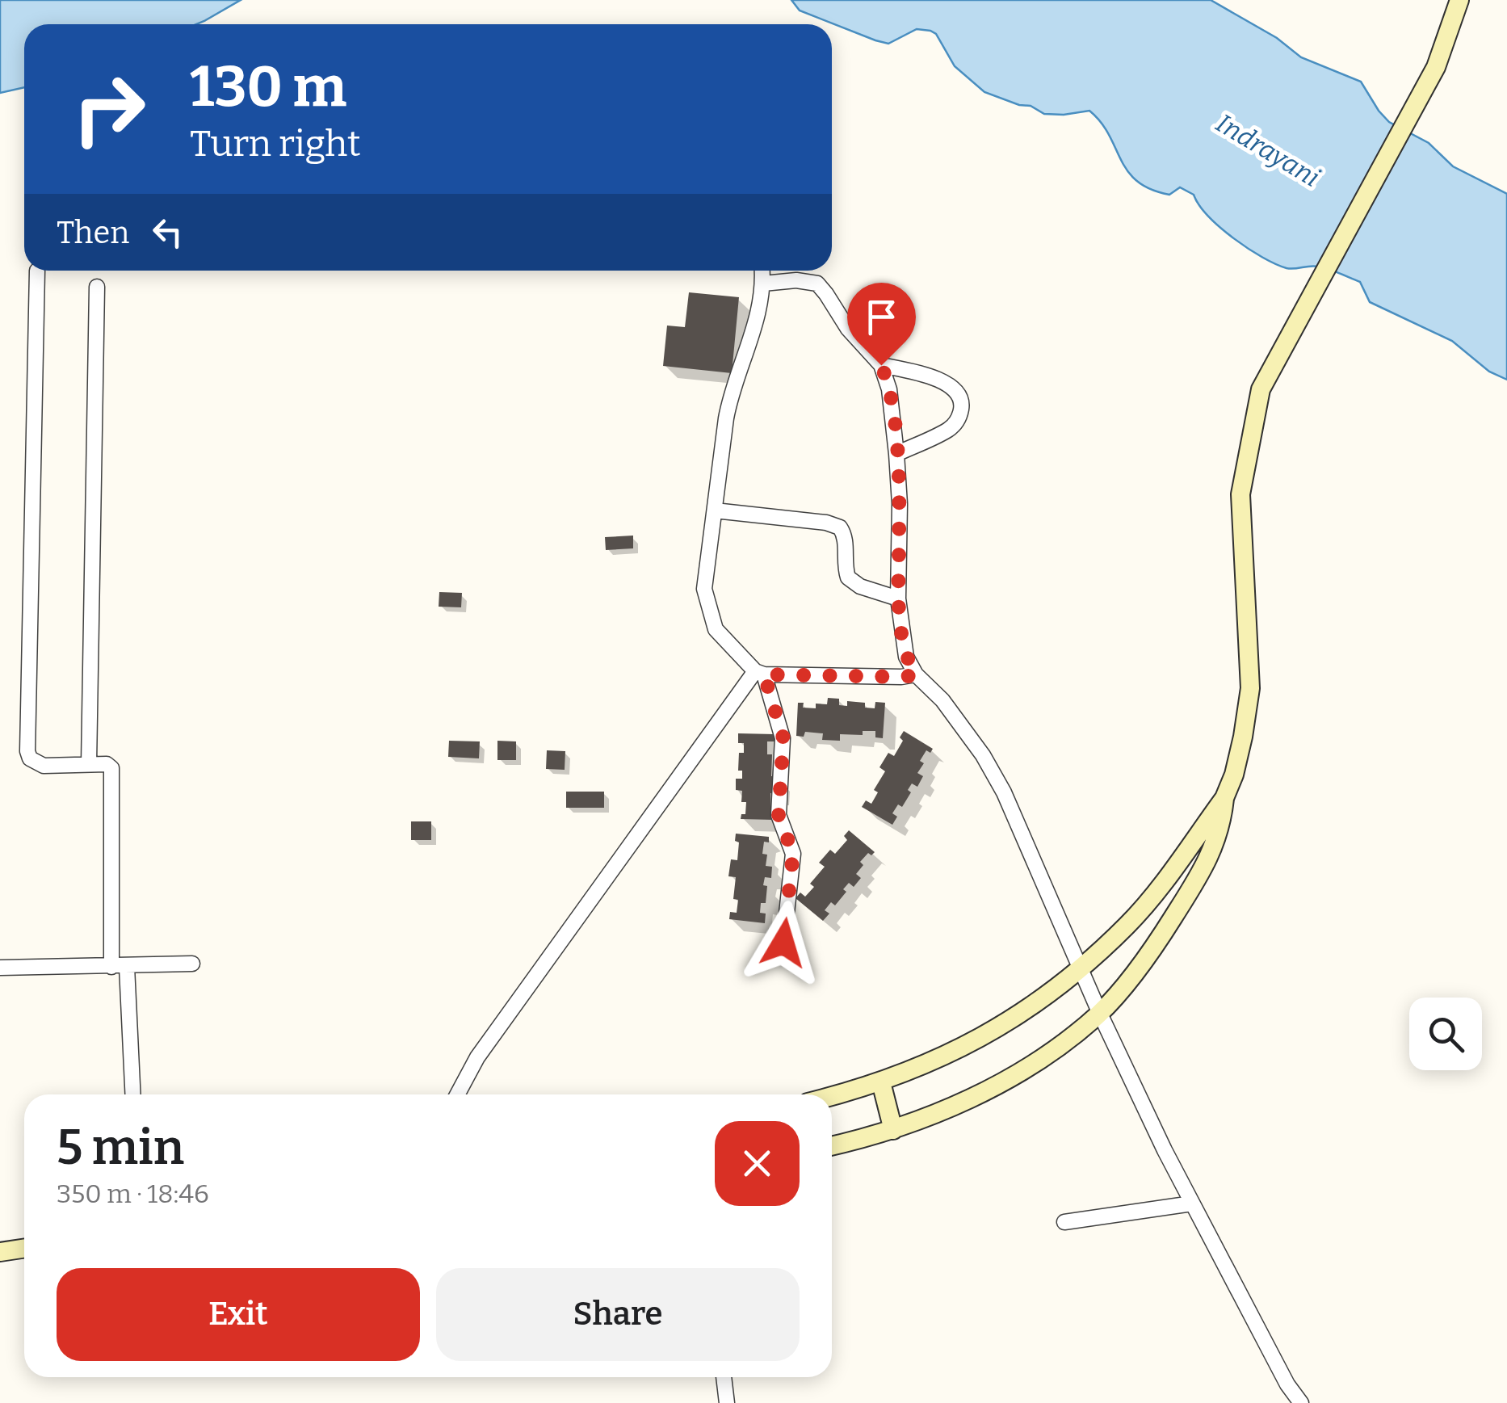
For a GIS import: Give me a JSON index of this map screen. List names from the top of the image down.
{
  "water": ["Indrayani"],
  "page": {
    "turn": ["130 m", "Turn right"],
    "then": "Then",
    "heading": ["5 min", "350 m · 18:46"],
    "buttons": ["Exit", "Share"]
  }
}
